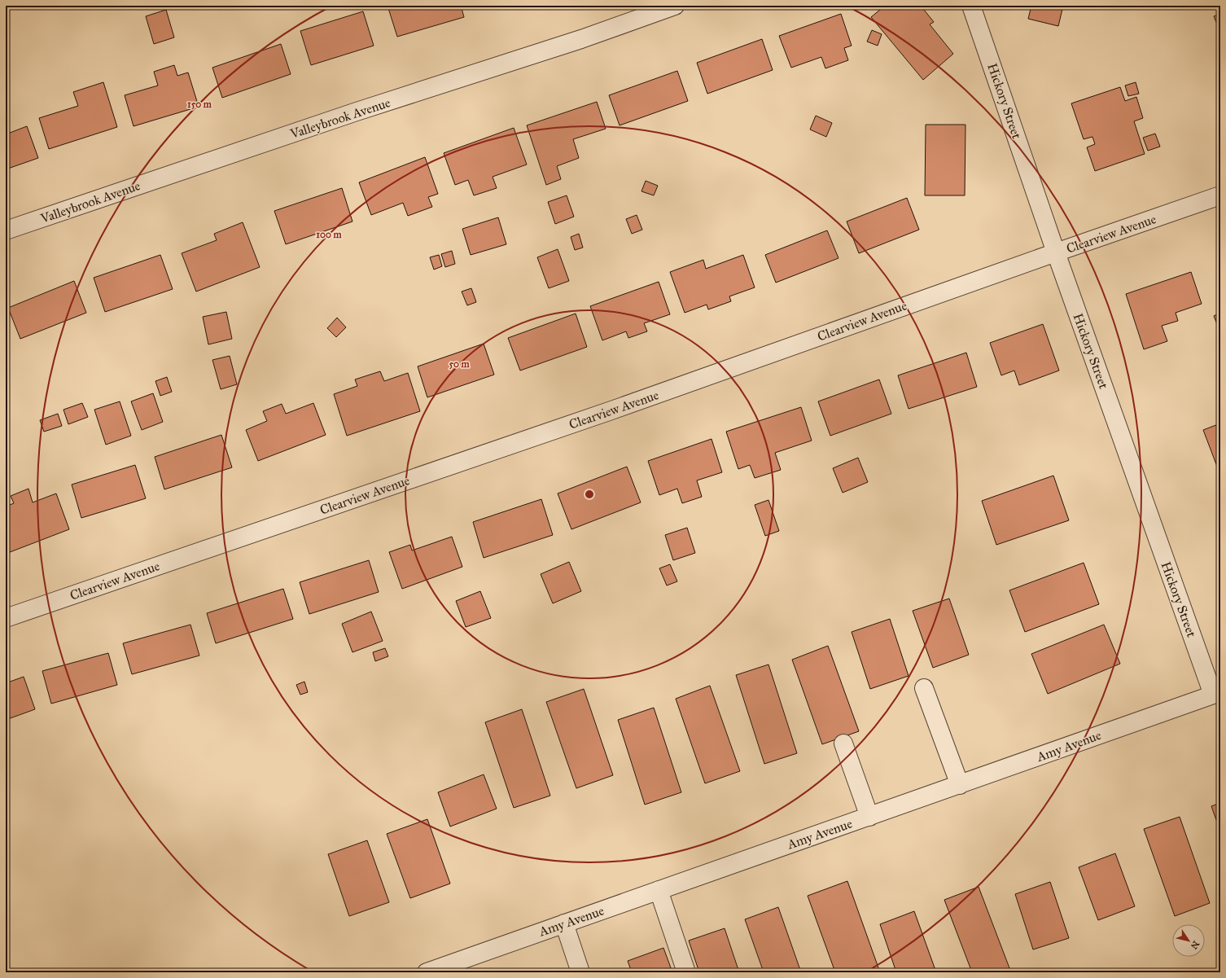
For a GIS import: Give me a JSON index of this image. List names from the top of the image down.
{
  "streets": {
    "street": [
      "Hickory Street",
      "Valleybrook Avenue",
      "Clearview Avenue",
      "Amy Avenue"
    ]
  },
  "crossings": [
    ["Hickory Street", "Clearview Avenue"],
    ["Hickory Street", "Amy Avenue"]
  ],
  "north": "bottom right",
  "rings": ["150 m", "100 m", "50 m"]
}
